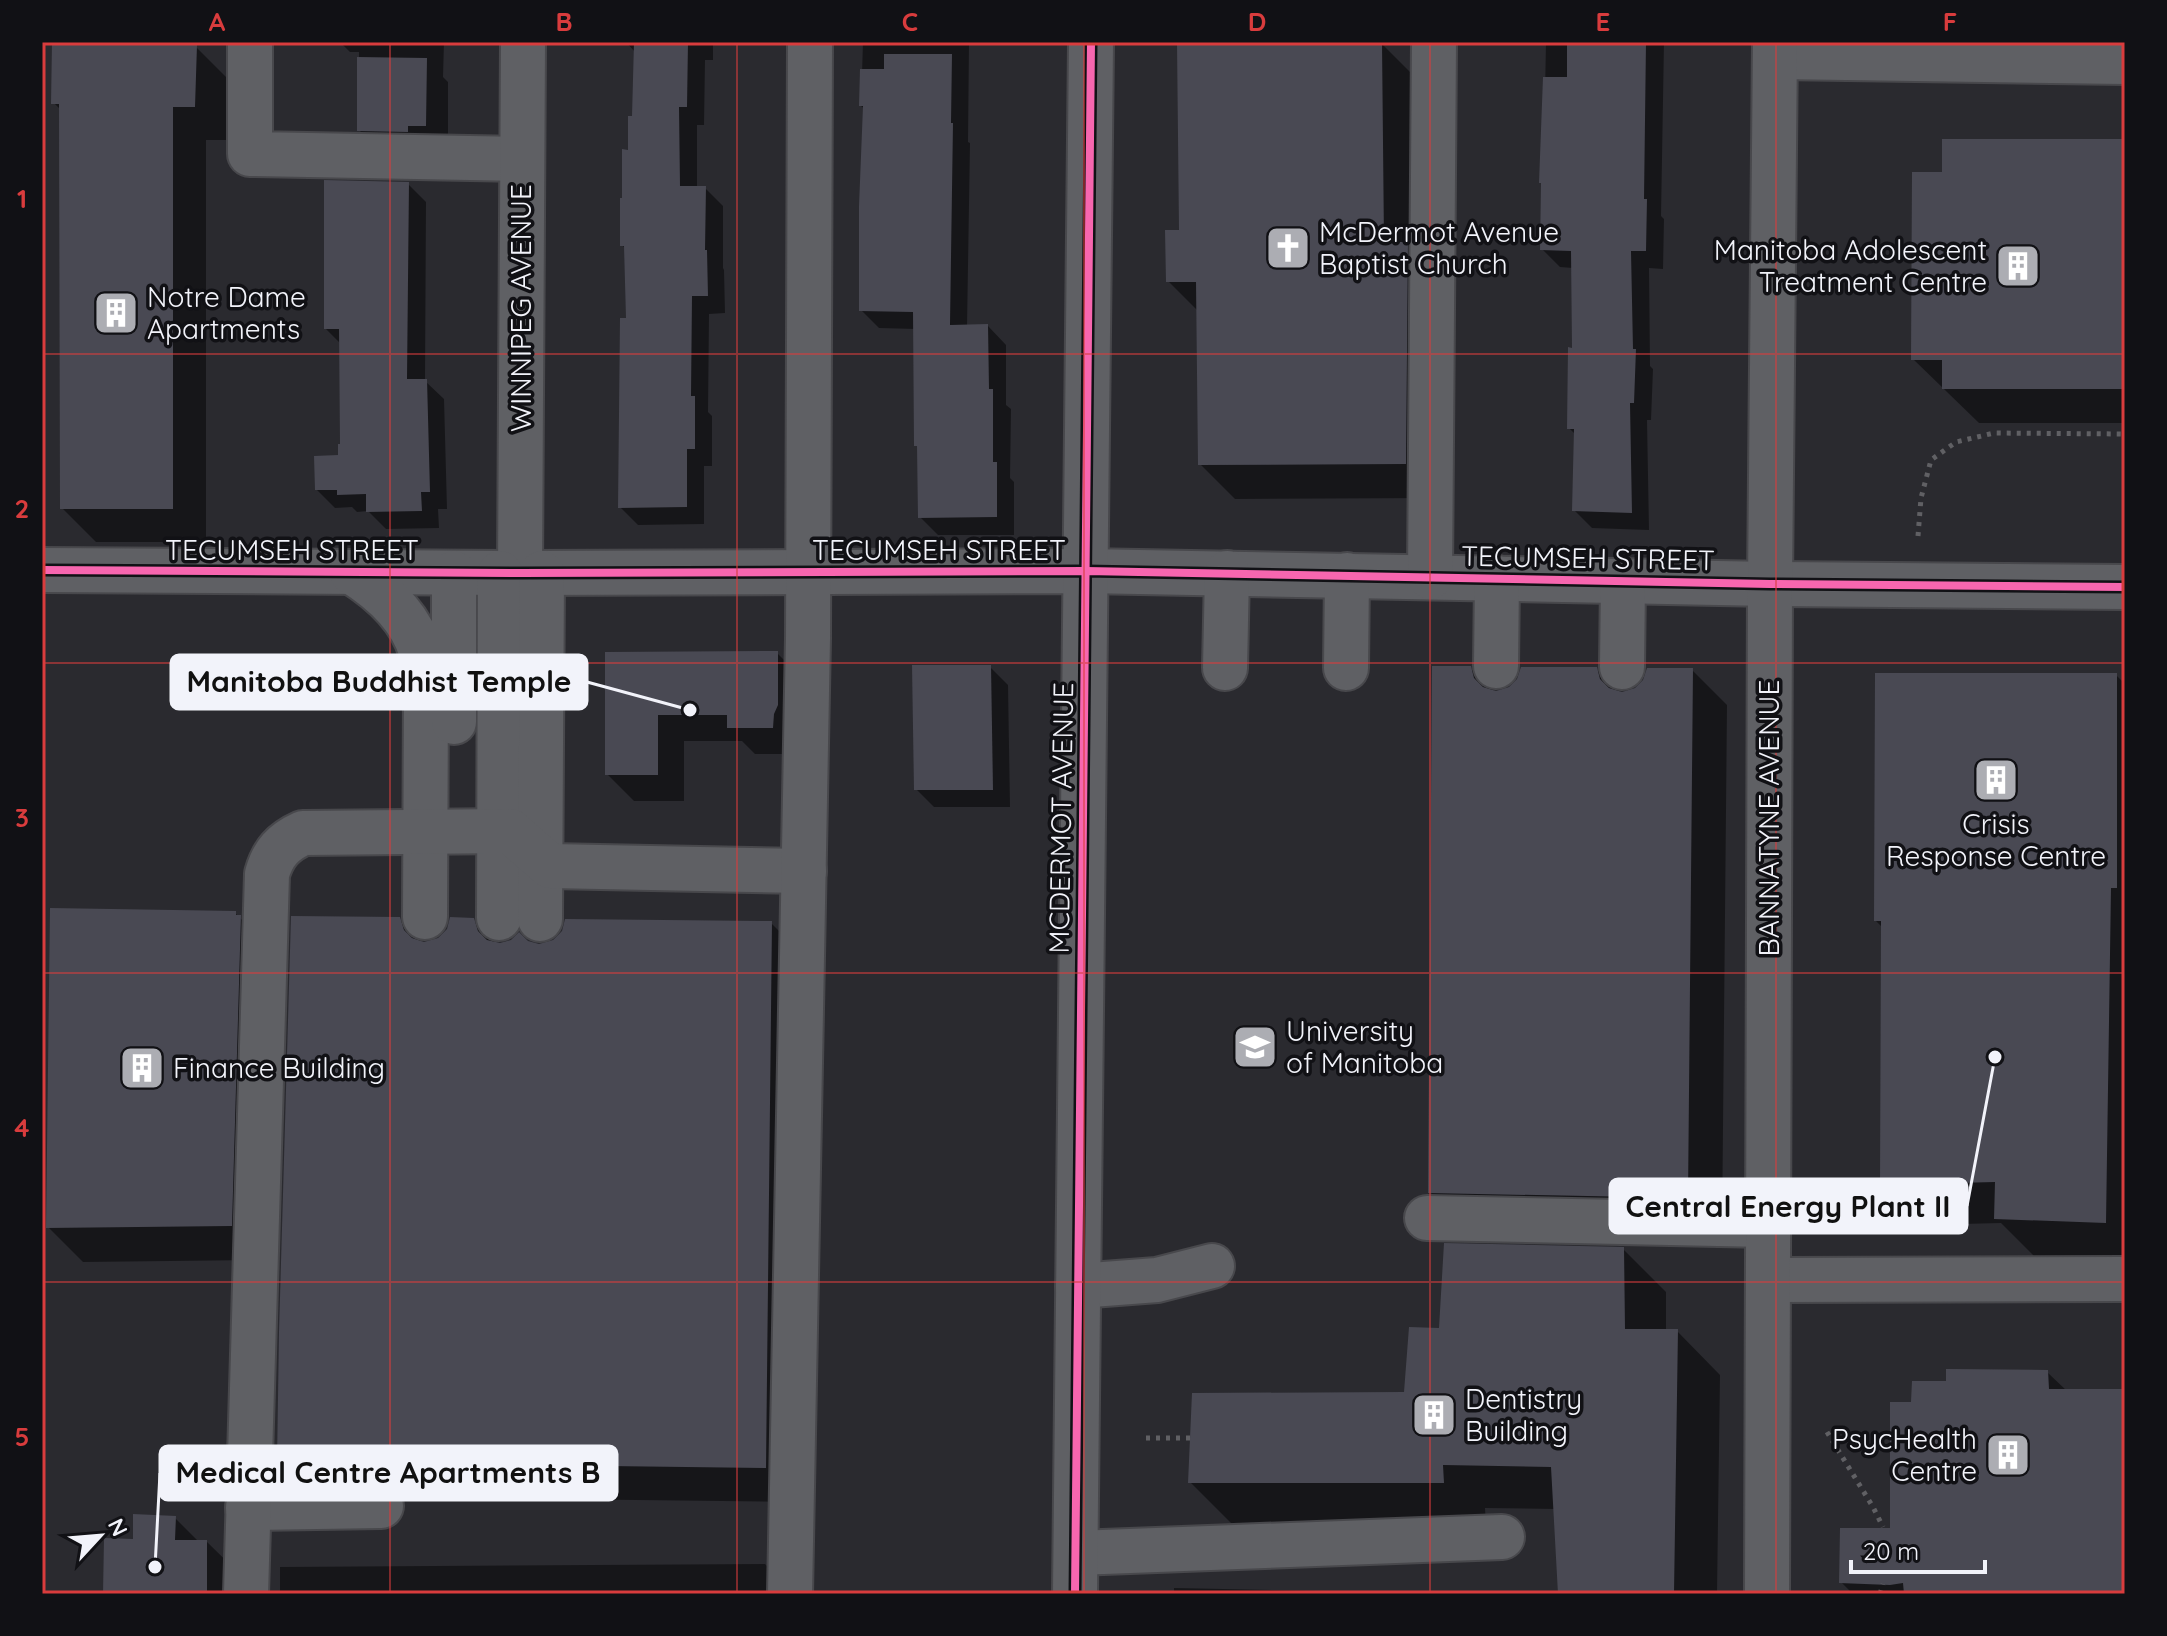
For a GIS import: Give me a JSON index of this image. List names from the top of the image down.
{
  "streets": {
    "street": [
      "WINNIPEG AVENUE",
      "TECUMSEH STREET",
      "MCDERMOT AVENUE",
      "BANNATYNE AVENUE"
    ]
  },
  "crossings": [
    ["WINNIPEG AVENUE", "TECUMSEH STREET"],
    ["TECUMSEH STREET", "MCDERMOT AVENUE"],
    ["TECUMSEH STREET", "BANNATYNE AVENUE"]
  ],
  "places": {
    "church": ["McDermot Avenue Baptist Church"],
    "building": [
      "Manitoba Adolescent Treatment Centre",
      "Notre Dame Apartments",
      "Crisis Response Centre",
      "Finance Building",
      "Dentistry Building",
      "PsycHealth Centre"
    ],
    "other": ["Manitoba Buddhist Temple", "Central Energy Plant II", "Medical Centre Apartments B"],
    "school or university": ["University of Manitoba"]
  },
  "scale_bar": "20 m",
  "north": "top right",
  "grid": {
    "columns": [
      "A",
      "B",
      "C",
      "D",
      "E",
      "F"
    ],
    "rows": [
      "1",
      "2",
      "3",
      "4",
      "5"
    ]
  }
}
